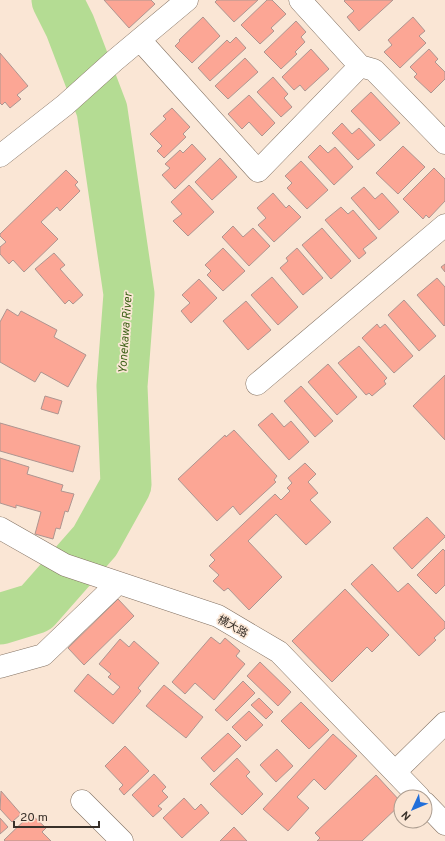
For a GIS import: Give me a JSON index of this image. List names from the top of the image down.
{
  "streets": {
    "street": ["横大路"]
  },
  "water": ["Yonekawa River"],
  "scale_bar": "20 m",
  "north": "bottom left"
}
